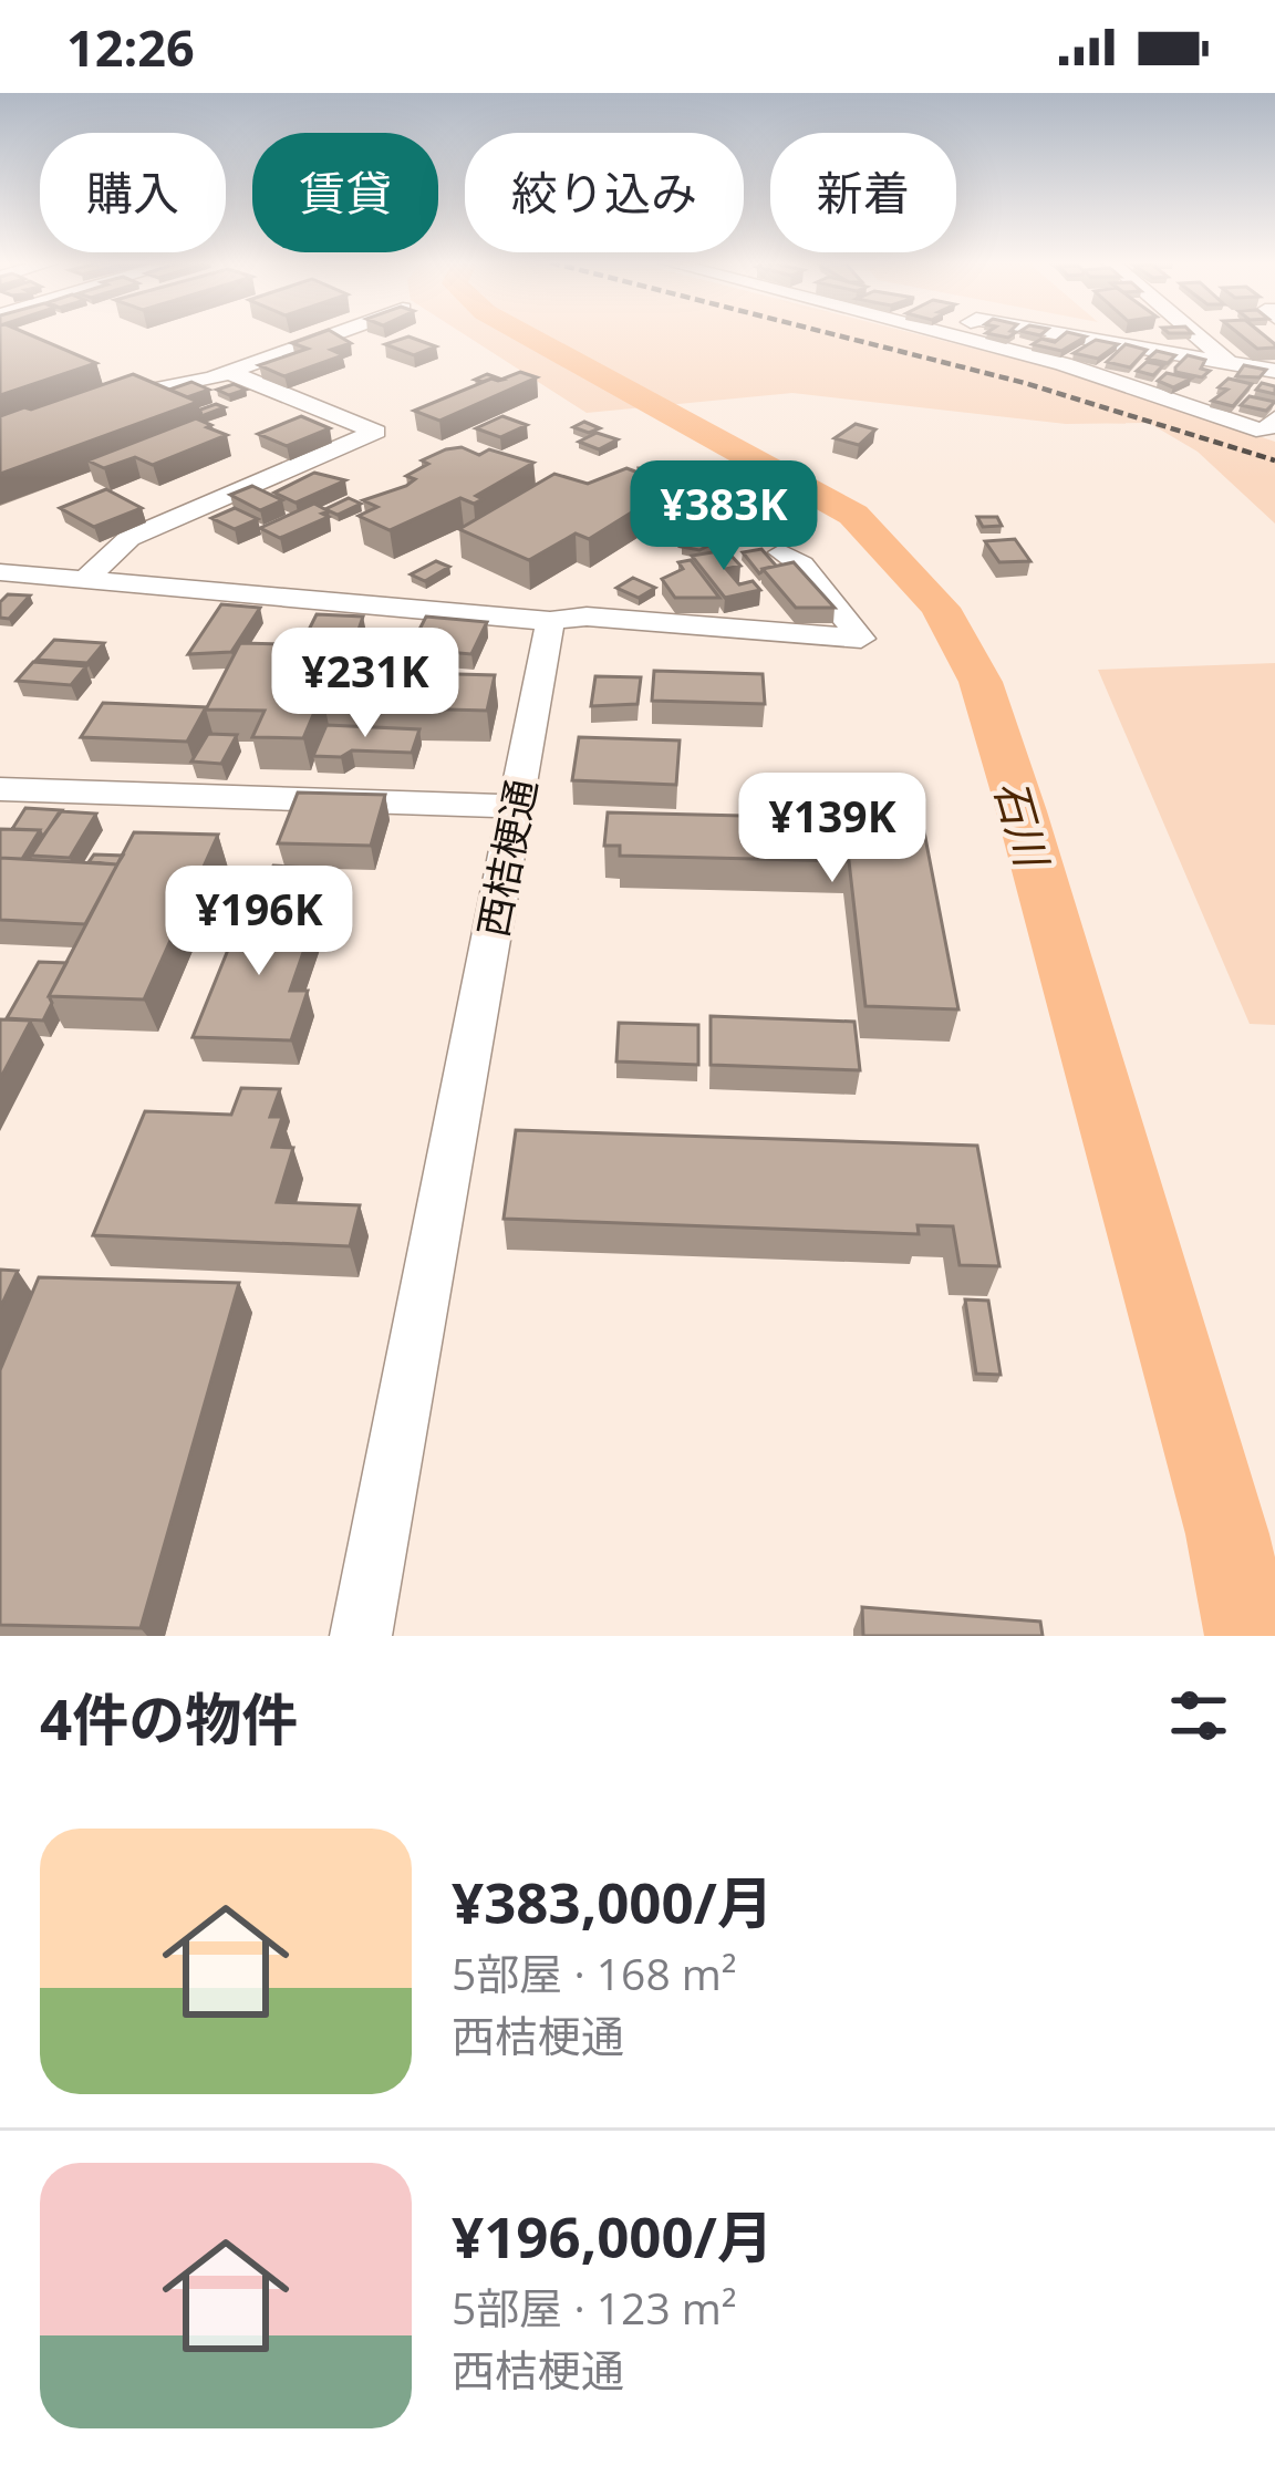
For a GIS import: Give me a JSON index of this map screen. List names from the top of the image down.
{
  "streets": {
    "street": ["西桔梗通"]
  },
  "water": ["石川"],
  "page": {
    "status": "12:26",
    "chip": [
      "購入",
      "賃貸",
      "絞り込み",
      "新着"
    ],
    "price": [
      "¥383K",
      "¥231K",
      "¥139K",
      "¥196K"
    ],
    "heading": "4件の物件",
    "list": [
      {
        "name": "¥383,000/月",
        "note": "5部屋 · 168 m² · 西桔梗通"
      },
      {
        "name": "¥196,000/月",
        "note": "5部屋 · 123 m² · 西桔梗通"
      }
    ]
  }
}
